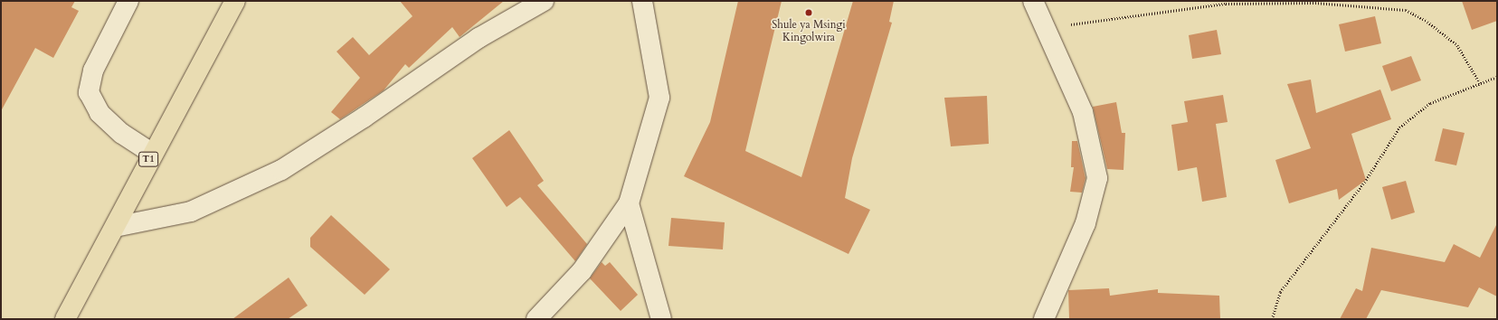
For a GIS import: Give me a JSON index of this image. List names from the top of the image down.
{
  "streets": {
    "highway": ["T1"]
  },
  "places": ["Shule ya Msingi Kingolwira"]
}
